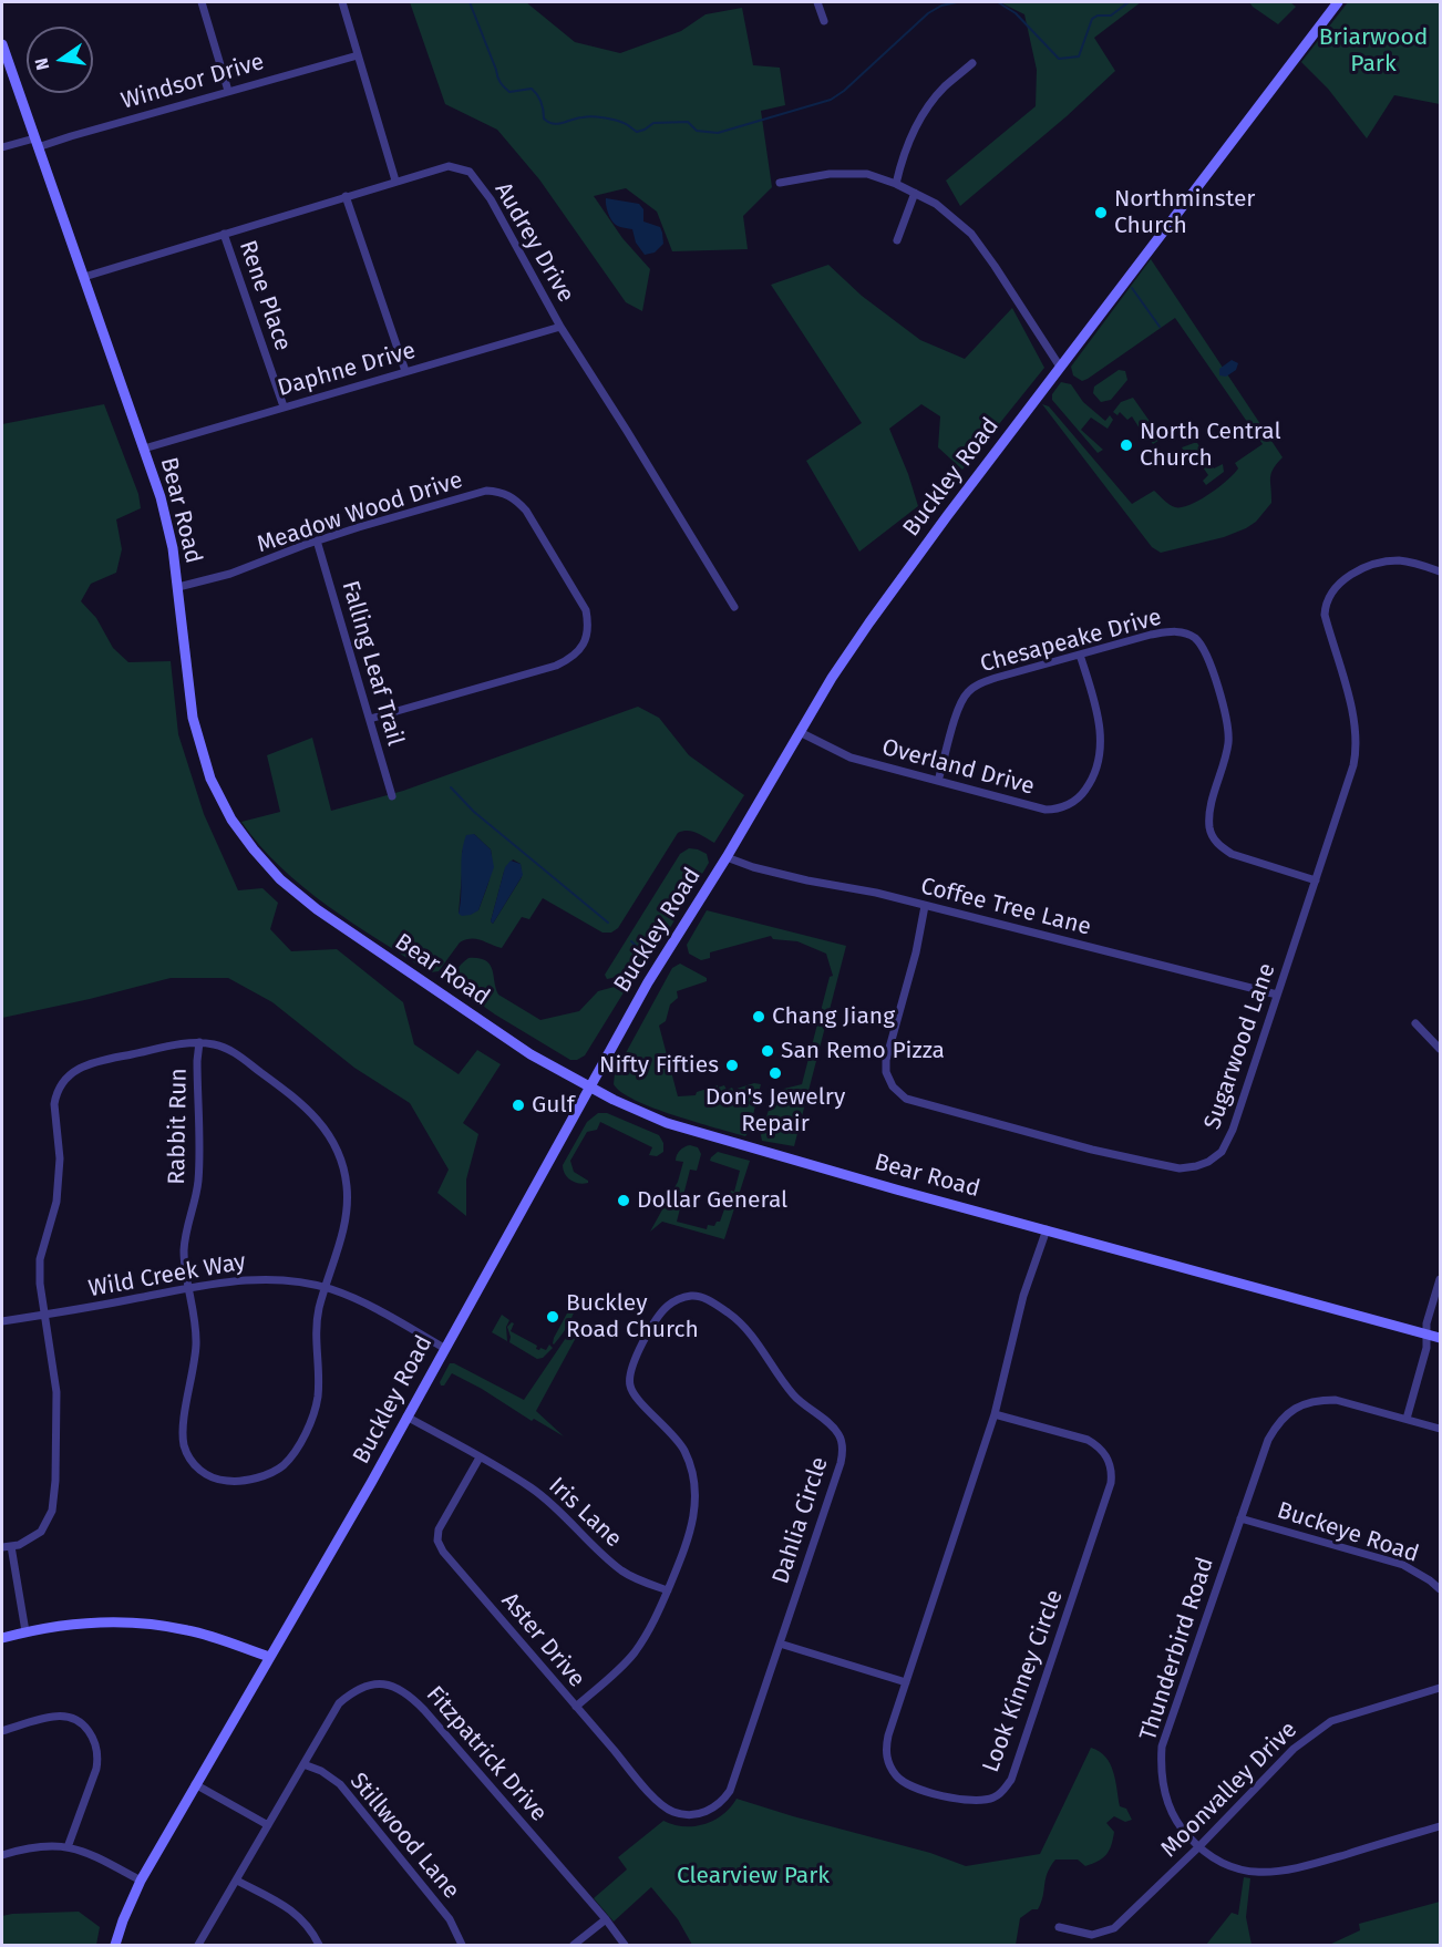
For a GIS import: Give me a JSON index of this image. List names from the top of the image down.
{
  "streets": {
    "street": [
      "Windsor Drive",
      "Audrey Drive",
      "Rene Place",
      "Daphne Drive",
      "Buckley Road",
      "Bear Road",
      "Meadow Wood Drive",
      "Chesapeake Drive",
      "Falling Leaf Trail",
      "Overland Drive",
      "Coffee Tree Lane",
      "Sugarwood Lane",
      "Rabbit Run",
      "Wild Creek Way",
      "Iris Lane",
      "Dahlia Circle",
      "Buckeye Road",
      "Aster Drive",
      "Thunderbird Road",
      "Look Kinney Circle",
      "Fitzpatrick Drive",
      "Moonvalley Drive",
      "Stillwood Lane"
    ]
  },
  "crossings": [
    ["Windsor Drive", "Bear Road"],
    ["Audrey Drive", "Rene Place"],
    ["Audrey Drive", "Daphne Drive"],
    ["Audrey Drive", "Bear Road"],
    ["Rene Place", "Daphne Drive"],
    ["Daphne Drive", "Bear Road"],
    ["Buckley Road", "Bear Road"],
    ["Buckley Road", "Overland Drive"],
    ["Buckley Road", "Coffee Tree Lane"],
    ["Buckley Road", "Wild Creek Way"],
    ["Buckley Road", "Iris Lane"],
    ["Bear Road", "Meadow Wood Drive"],
    ["Bear Road", "Look Kinney Circle"],
    ["Meadow Wood Drive", "Falling Leaf Trail"],
    ["Chesapeake Drive", "Overland Drive"],
    ["Chesapeake Drive", "Sugarwood Lane"],
    ["Coffee Tree Lane", "Sugarwood Lane"],
    ["Rabbit Run", "Wild Creek Way"],
    ["Iris Lane", "Dahlia Circle"],
    ["Iris Lane", "Aster Drive"],
    ["Dahlia Circle", "Aster Drive"],
    ["Buckeye Road", "Thunderbird Road"],
    ["Thunderbird Road", "Moonvalley Drive"],
    ["Fitzpatrick Drive", "Stillwood Lane"]
  ],
  "parks": ["Briarwood Park", "Clearview Park"],
  "places": [
    "Northminster Church",
    "North Central Church",
    "Chang Jiang",
    "San Remo Pizza",
    "Nifty Fifties",
    "Don's Jewelry Repair",
    "Gulf",
    "Dollar General",
    "Buckley Road Church"
  ],
  "north": "left"
}
